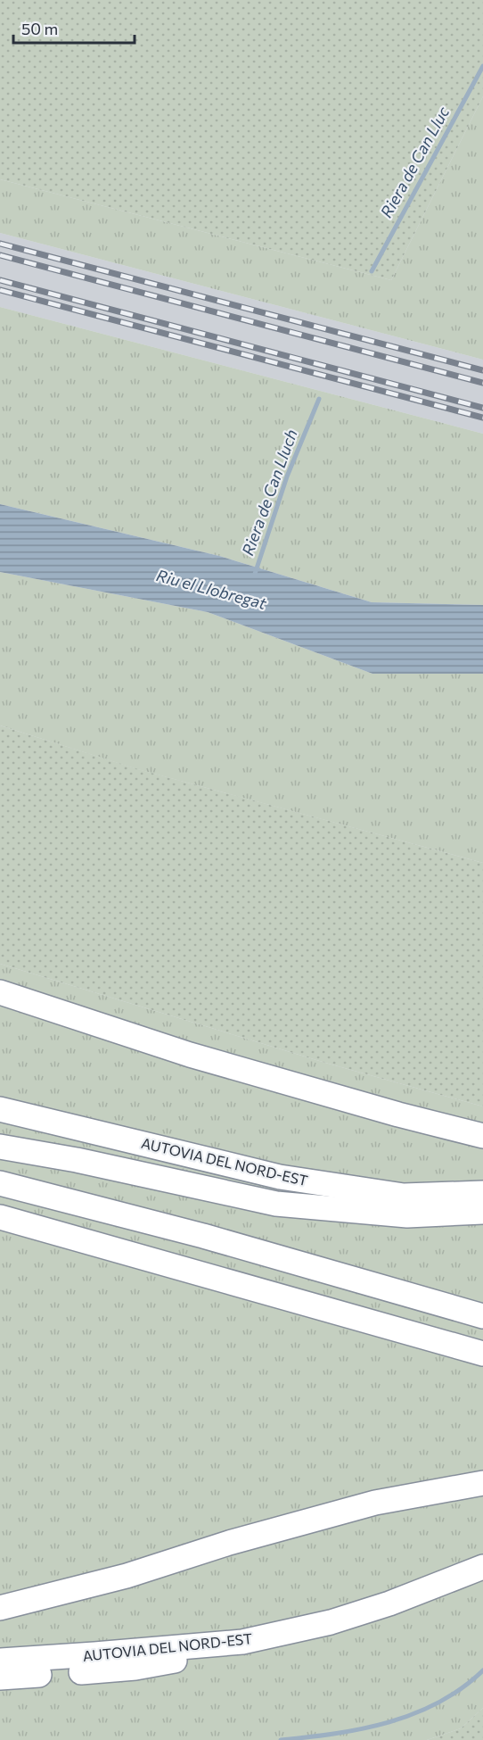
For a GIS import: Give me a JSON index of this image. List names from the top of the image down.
{
  "streets": {
    "highway": ["AUTOVIA DEL NORD-EST"]
  },
  "water": ["Riera de Can Lluc", "Riera de Can Lluch", "Riu el Llobregat"],
  "scale_bar": "50 m"
}
